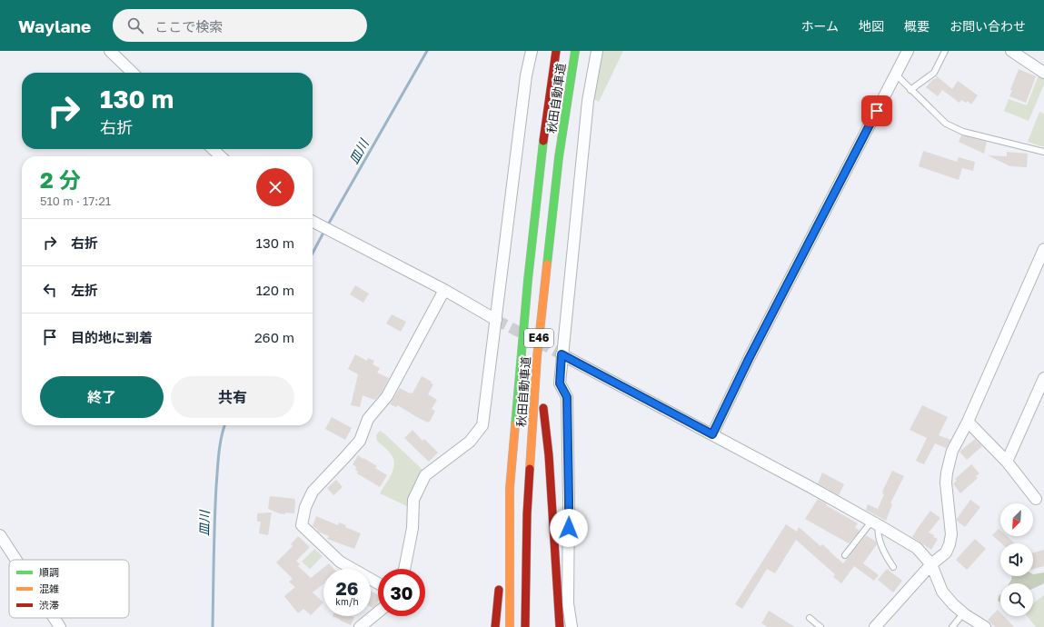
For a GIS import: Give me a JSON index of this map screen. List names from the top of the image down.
{
  "streets": {
    "highway": ["秋田自動車道", "E46"]
  },
  "water": ["皿川"],
  "legend": ["順調", "混雑", "渋滞"],
  "north": "bottom left",
  "page": {
    "header": "Waylane",
    "search": "ここで検索",
    "nav": [
      "ホーム",
      "地図",
      "概要",
      "お問い合わせ"
    ],
    "turn": ["130 m", "右折"],
    "heading": ["2 分", "510 m · 17:21"],
    "list": [
      {
        "name": "右折",
        "value": "130 m"
      },
      {
        "name": "左折",
        "value": "120 m"
      },
      {
        "name": "目的地に到着",
        "value": "260 m"
      }
    ],
    "buttons": ["終了", "共有"],
    "speed": "26 km/h",
    "limit": "30"
  }
}
